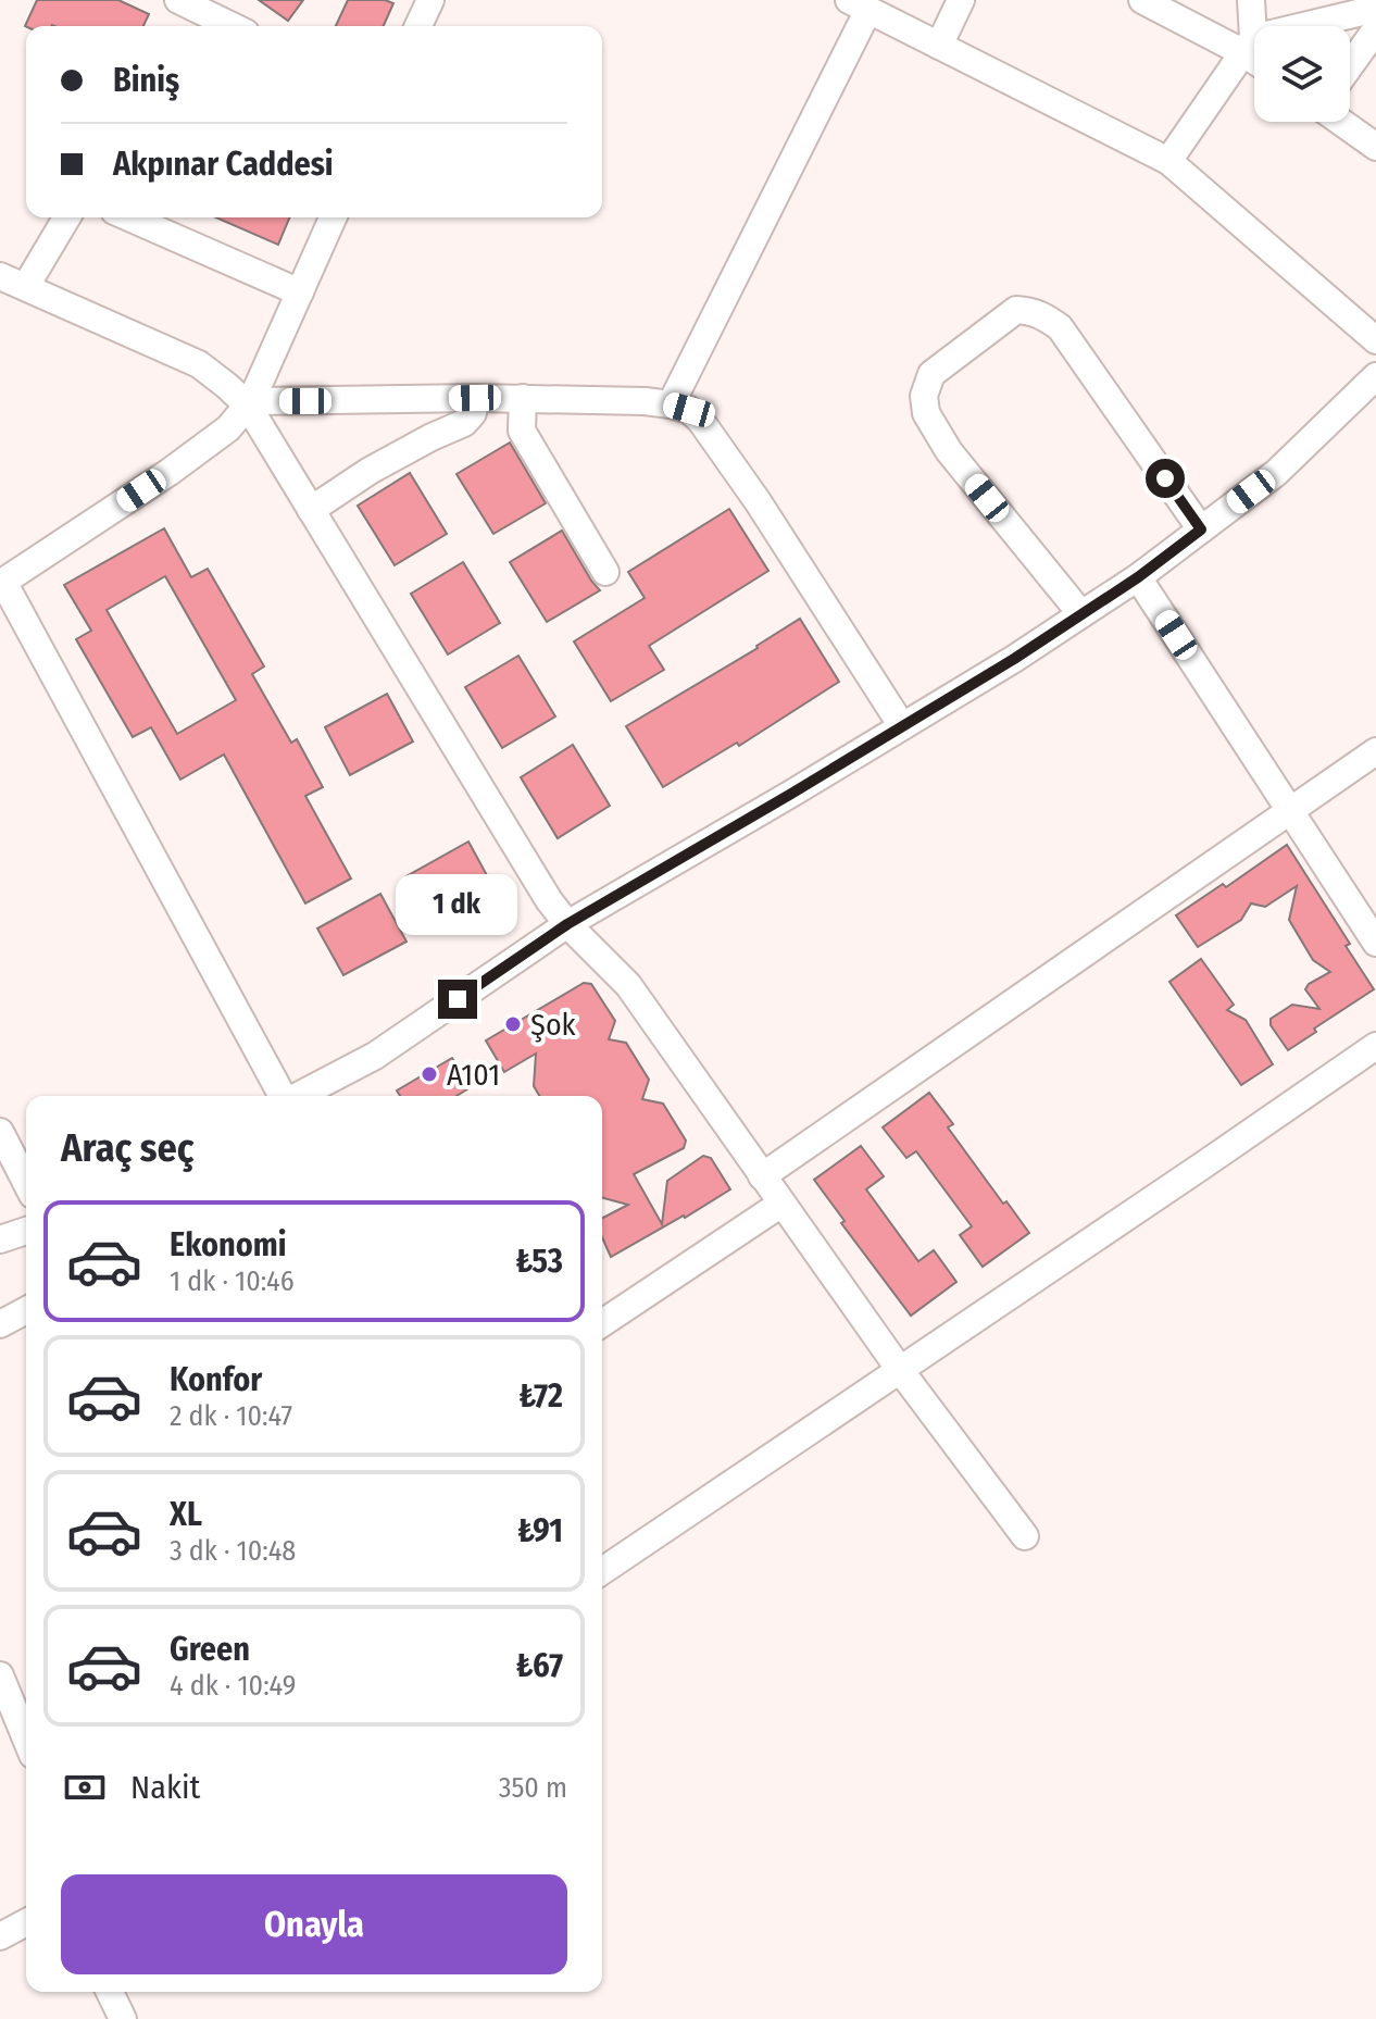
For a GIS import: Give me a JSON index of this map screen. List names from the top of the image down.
{
  "places": ["Şok", "A101"],
  "page": {
    "banner": ["Biniş", "Akpınar Caddesi"],
    "bubble": "1 dk",
    "heading": "Araç seç",
    "list": [
      {
        "name": "Ekonomi",
        "note": "1 dk · 10:46",
        "value": "₺53"
      },
      {
        "name": "Konfor",
        "note": "2 dk · 10:47",
        "value": "₺72"
      },
      {
        "name": "XL",
        "note": "3 dk · 10:48",
        "value": "₺91"
      },
      {
        "name": "Green",
        "note": "4 dk · 10:49",
        "value": "₺67"
      }
    ],
    "pay": ["Nakit", "350 m"],
    "buttons": "Onayla"
  }
}
